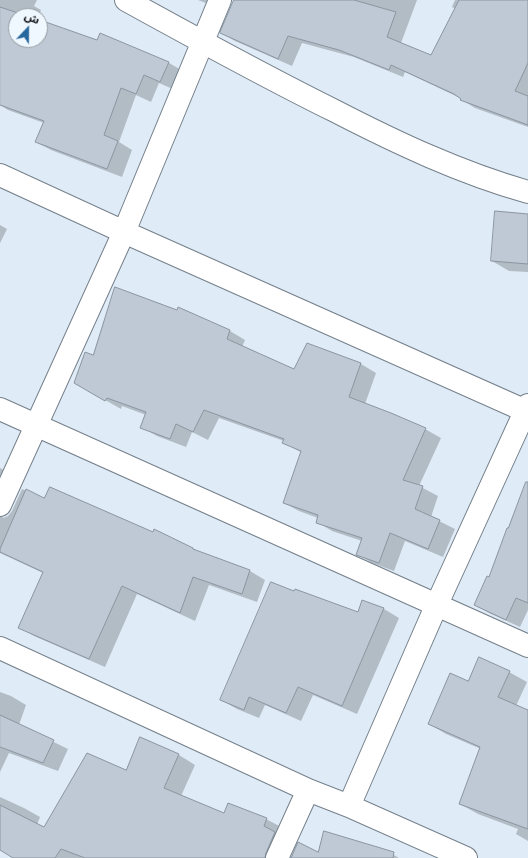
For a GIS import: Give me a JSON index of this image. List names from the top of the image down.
{
  "north": "top"
}
